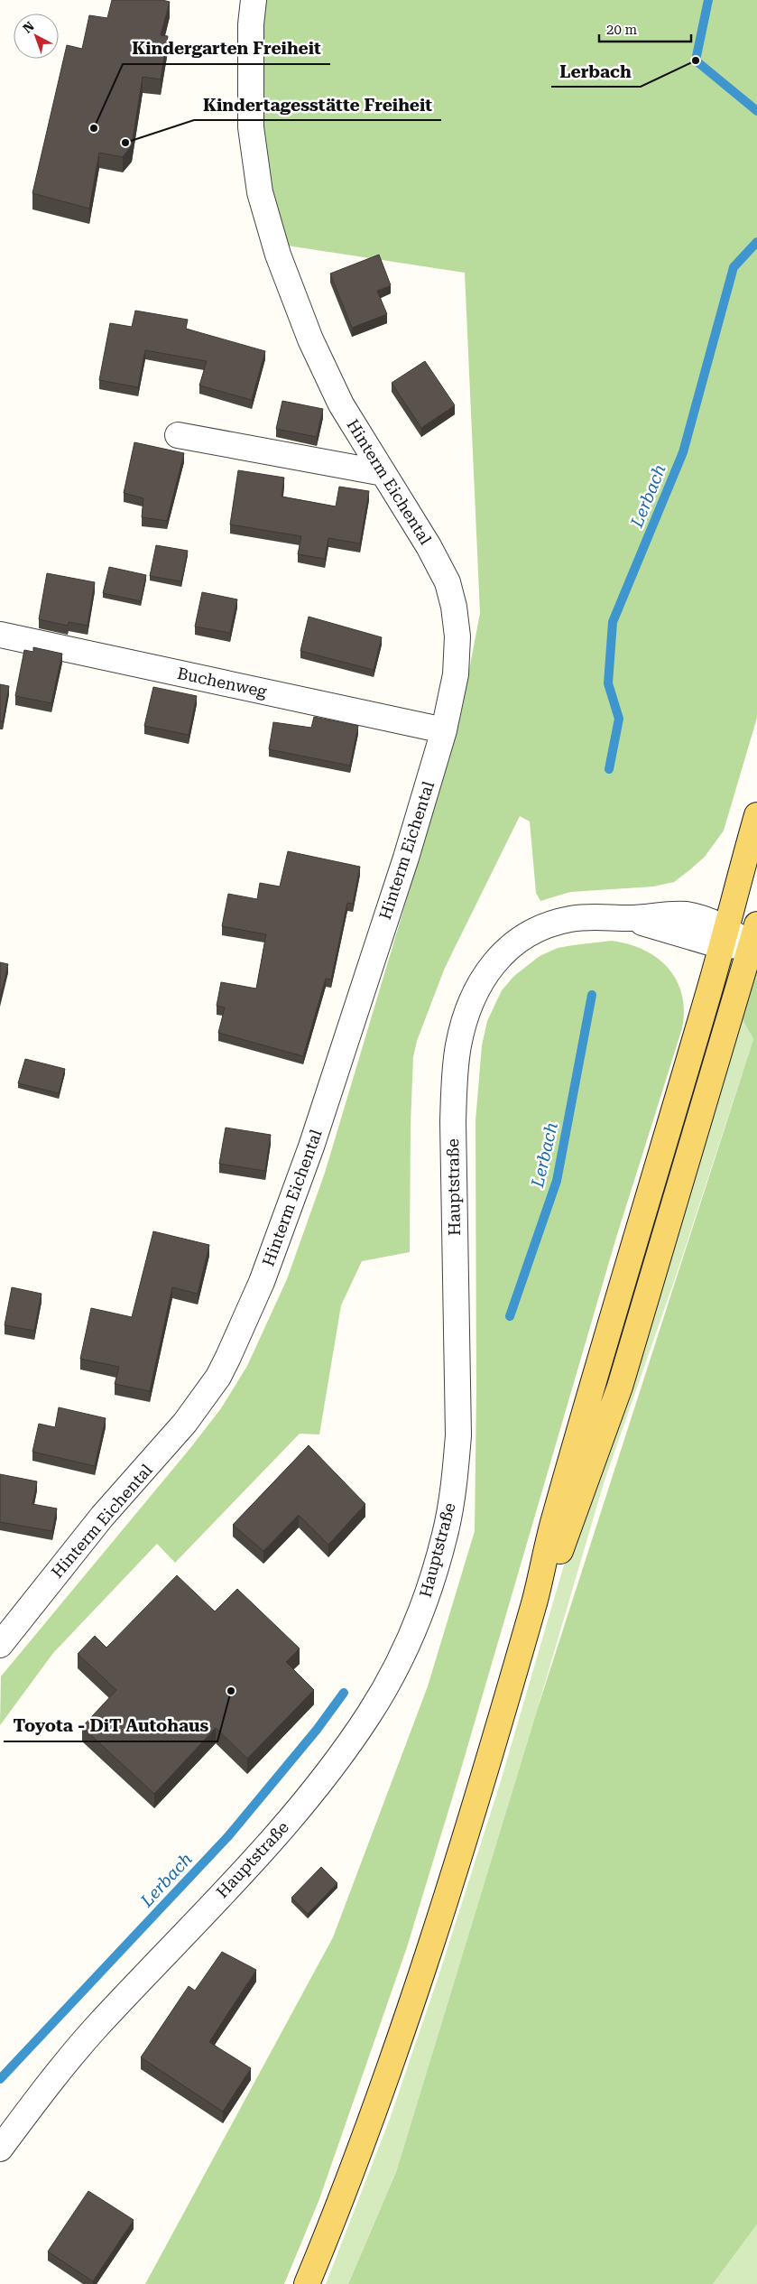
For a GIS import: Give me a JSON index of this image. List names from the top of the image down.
{
  "streets": {
    "street": ["Hinterm Eichental", "Buchenweg", "Hauptstraße"]
  },
  "crossings": [
    ["Hinterm Eichental", "Buchenweg"]
  ],
  "water": ["Lerbach"],
  "places": [
    "Lerbach",
    "Kindergarten Freiheit",
    "Kindertagesstätte Freiheit",
    "Toyota - DiT Autohaus"
  ],
  "scale_bar": "20 m",
  "north": "top left"
}
